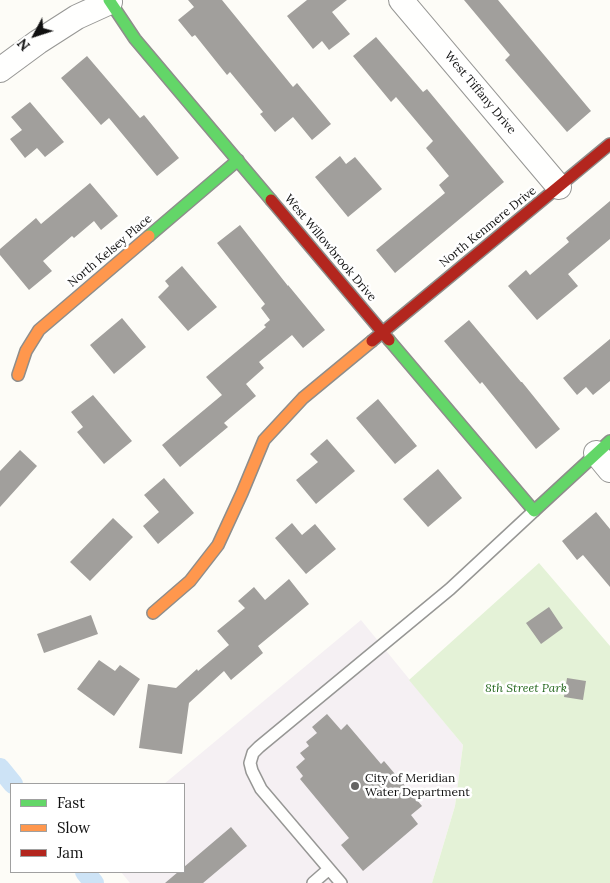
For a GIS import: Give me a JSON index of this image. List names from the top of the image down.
{
  "streets": {
    "street": [
      "West Tiffany Drive",
      "North Kenmere Drive",
      "West Willowbrook Drive",
      "North Kelsey Place"
    ]
  },
  "crossings": [
    ["West Tiffany Drive", "North Kenmere Drive"],
    ["North Kenmere Drive", "West Willowbrook Drive"],
    ["West Willowbrook Drive", "North Kelsey Place"]
  ],
  "parks": ["8th Street Park"],
  "places": ["City of Meridian Water Department"],
  "legend": ["Fast", "Slow", "Jam"],
  "north": "bottom left"
}
